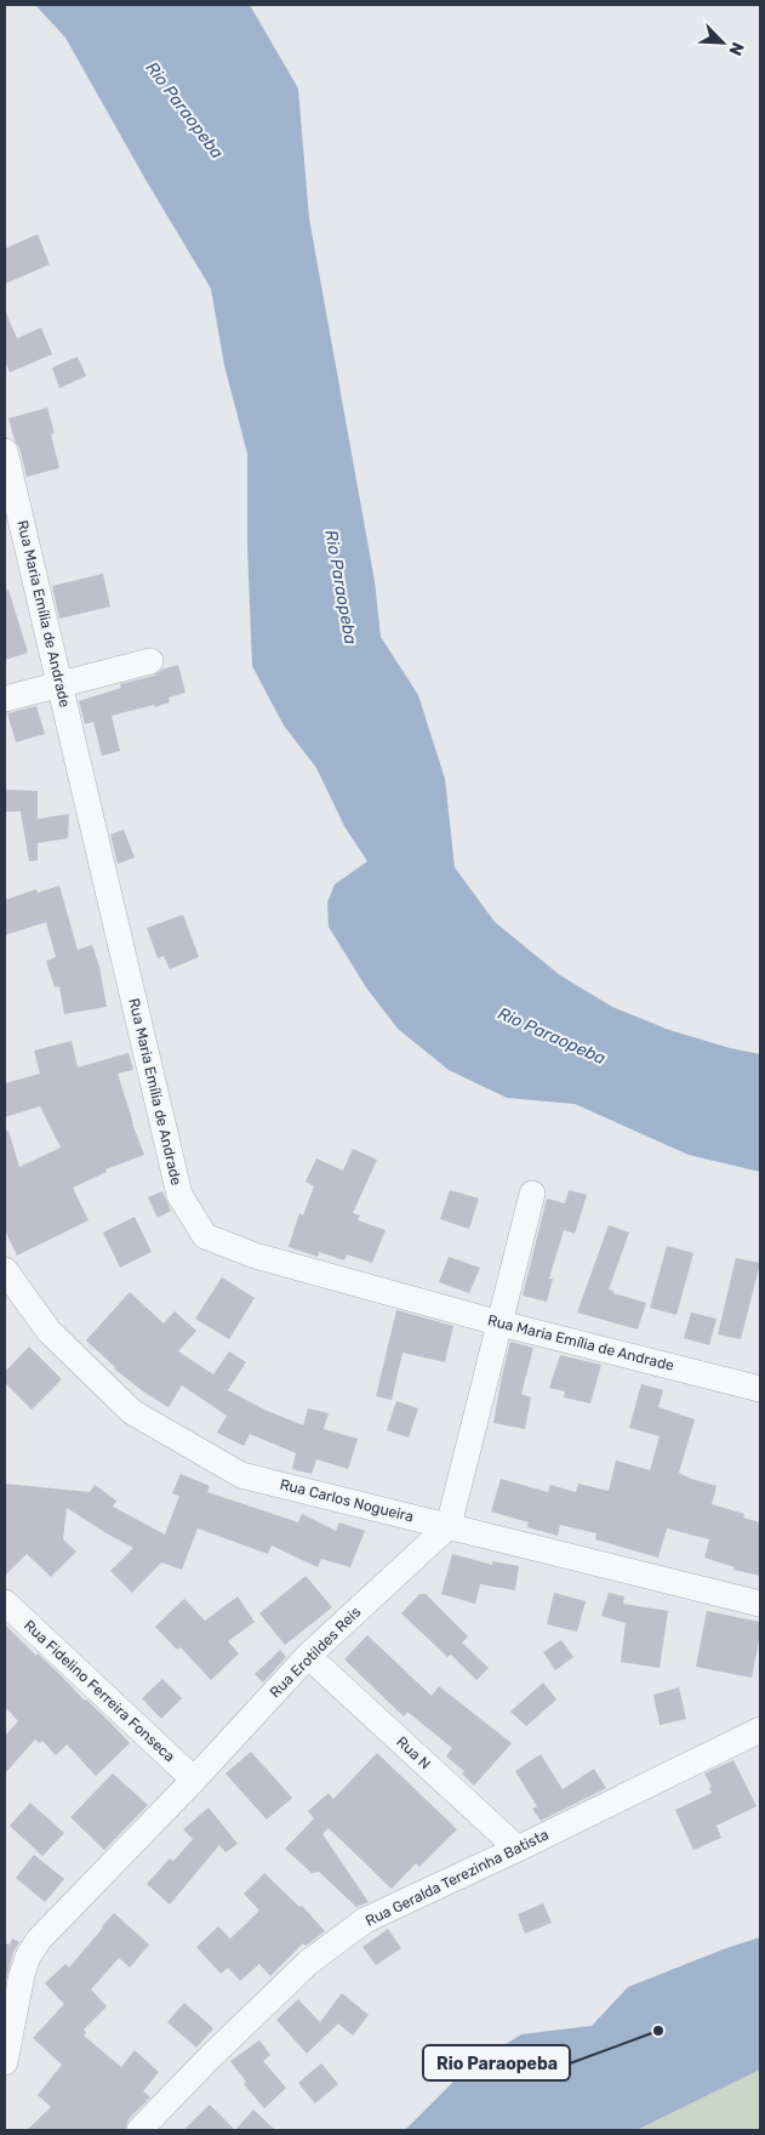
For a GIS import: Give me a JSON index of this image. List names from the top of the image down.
{
  "streets": {
    "street": [
      "Rua Maria Emília de Andrade",
      "Rua Carlos Nogueira",
      "Rua Erotildes Reis",
      "Rua Fidelino Ferreira Fonseca",
      "Rua N",
      "Rua Geralda Terezinha Batista"
    ]
  },
  "crossings": [
    ["Rua Carlos Nogueira", "Rua Erotildes Reis"],
    ["Rua Erotildes Reis", "Rua Fidelino Ferreira Fonseca"],
    ["Rua Erotildes Reis", "Rua N"],
    ["Rua N", "Rua Geralda Terezinha Batista"]
  ],
  "water": ["Rio Paraopeba"],
  "places": ["Rio Paraopeba"],
  "north": "bottom right"
}
